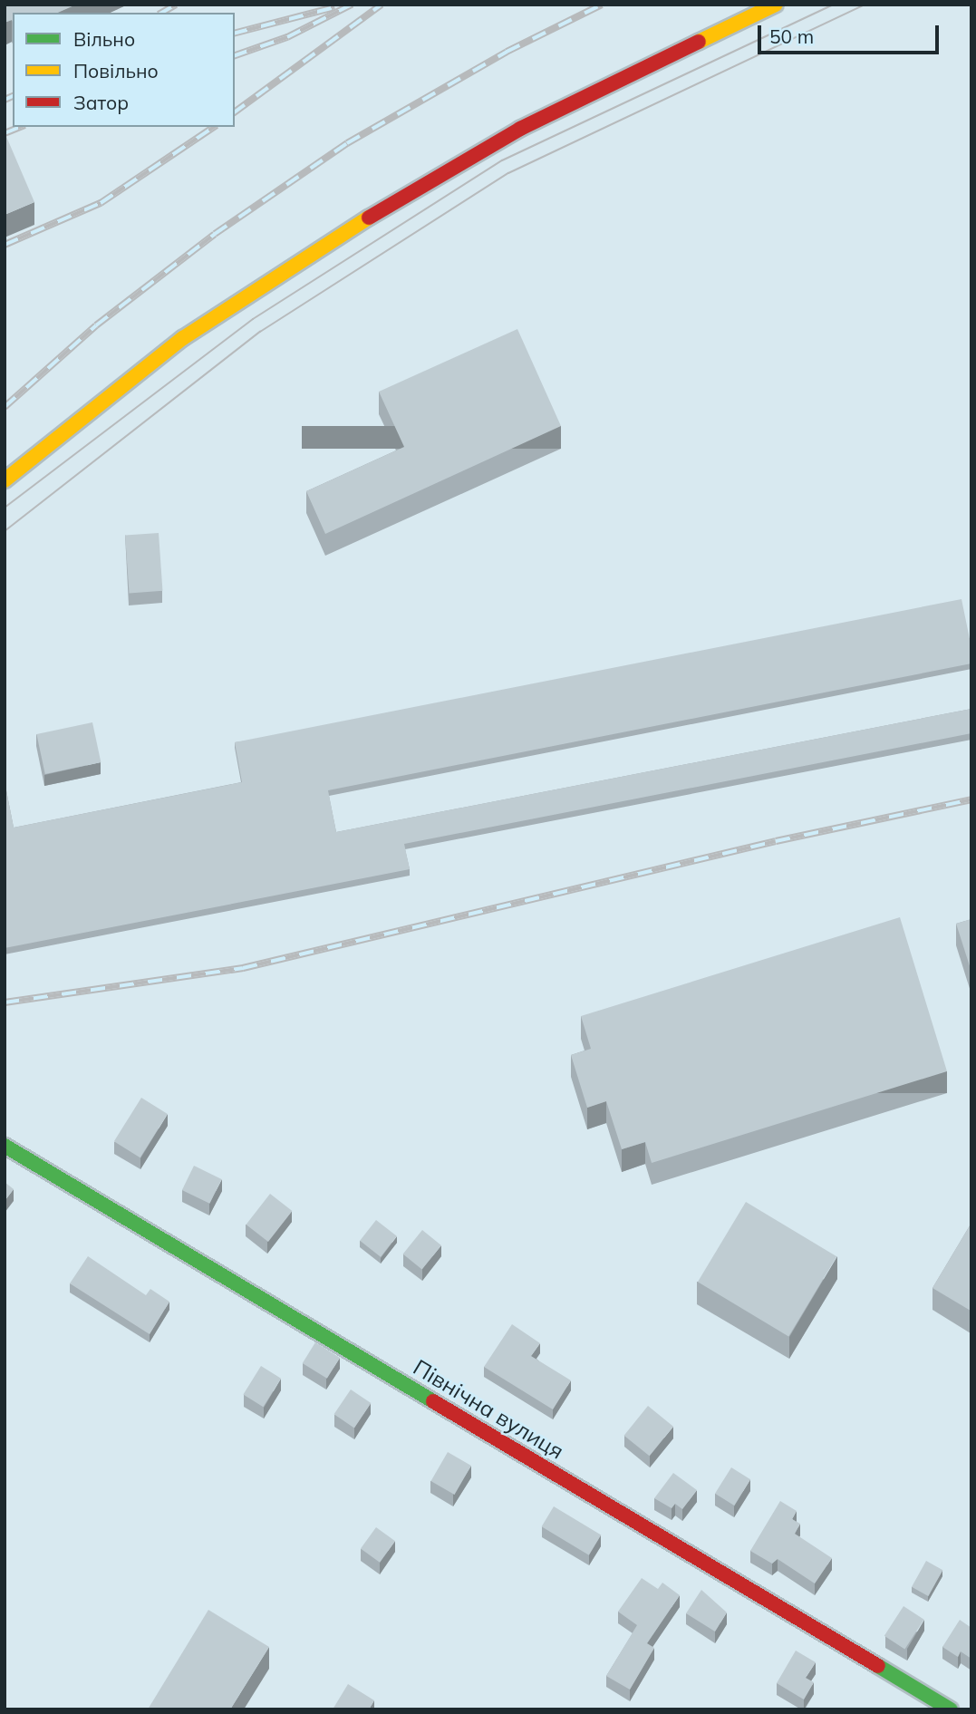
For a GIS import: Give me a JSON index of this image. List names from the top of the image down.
{
  "streets": {
    "street": ["Північна вулиця"]
  },
  "legend": ["Вільно", "Повільно", "Затор"],
  "scale_bar": "50 m"
}
